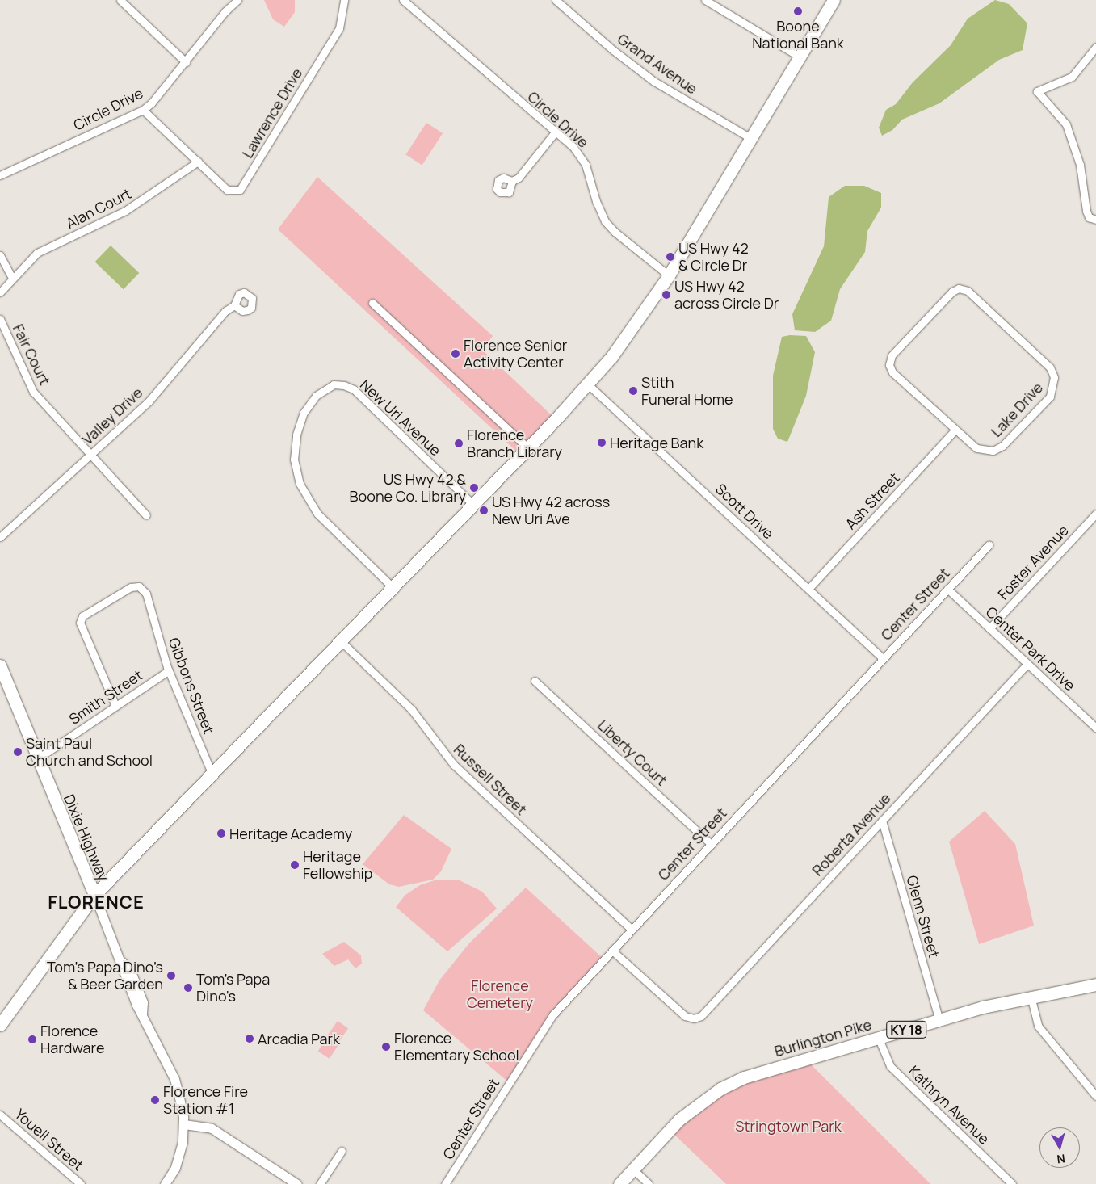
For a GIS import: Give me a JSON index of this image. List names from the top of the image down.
{
  "streets": {
    "main road": ["Dixie Highway", "KY 18", "Burlington Pike"],
    "street": [
      "Grand Avenue",
      "Circle Drive",
      "Lawrence Drive",
      "Alan Court",
      "Fair Court",
      "Lake Drive",
      "Valley Drive",
      "New Uri Avenue",
      "Ash Street",
      "Scott Drive",
      "Foster Avenue",
      "Center Street",
      "Center Park Drive",
      "Gibbons Street",
      "Smith Street",
      "Liberty Court",
      "Russell Street",
      "Roberta Avenue",
      "Glenn Street",
      "Kathryn Avenue",
      "Youell Street"
    ]
  },
  "crossings": [
    ["Lawrence Drive", "Alan Court"],
    ["Fair Court", "Valley Drive"],
    ["Lake Drive", "Ash Street"],
    ["Ash Street", "Scott Drive"],
    ["Scott Drive", "Center Street"],
    ["Foster Avenue", "Center Park Drive"],
    ["Center Street", "Center Park Drive"],
    ["Center Street", "Liberty Court"],
    ["Center Street", "Russell Street"],
    ["Center Street", "Roberta Avenue"],
    ["Center Park Drive", "Roberta Avenue"],
    ["Gibbons Street", "Smith Street"],
    ["Smith Street", "Dixie Highway"],
    ["Roberta Avenue", "Glenn Street"],
    ["Glenn Street", "Burlington Pike"],
    ["Burlington Pike", "Kathryn Avenue"]
  ],
  "districts": ["FLORENCE"],
  "parks": ["Florence Cemetery", "Stringtown Park"],
  "places": [
    "Boone National Bank",
    "US Hwy 42 & Circle Dr",
    "US Hwy 42 across Circle Dr",
    "Florence Senior Activity Center",
    "Stith Funeral Home",
    "Heritage Bank",
    "Florence Branch Library",
    "US Hwy 42 & Boone Co. Library",
    "US Hwy 42 across New Uri Ave",
    "Saint Paul Church and School",
    "Heritage Academy",
    "Heritage Fellowship",
    "Tom’s Papa Dino’s & Beer Garden",
    "Tom's Papa Dino's",
    "Arcadia Park",
    "Florence Hardware",
    "Florence Elementary School",
    "Florence Fire Station #1"
  ],
  "north": "bottom"
}
